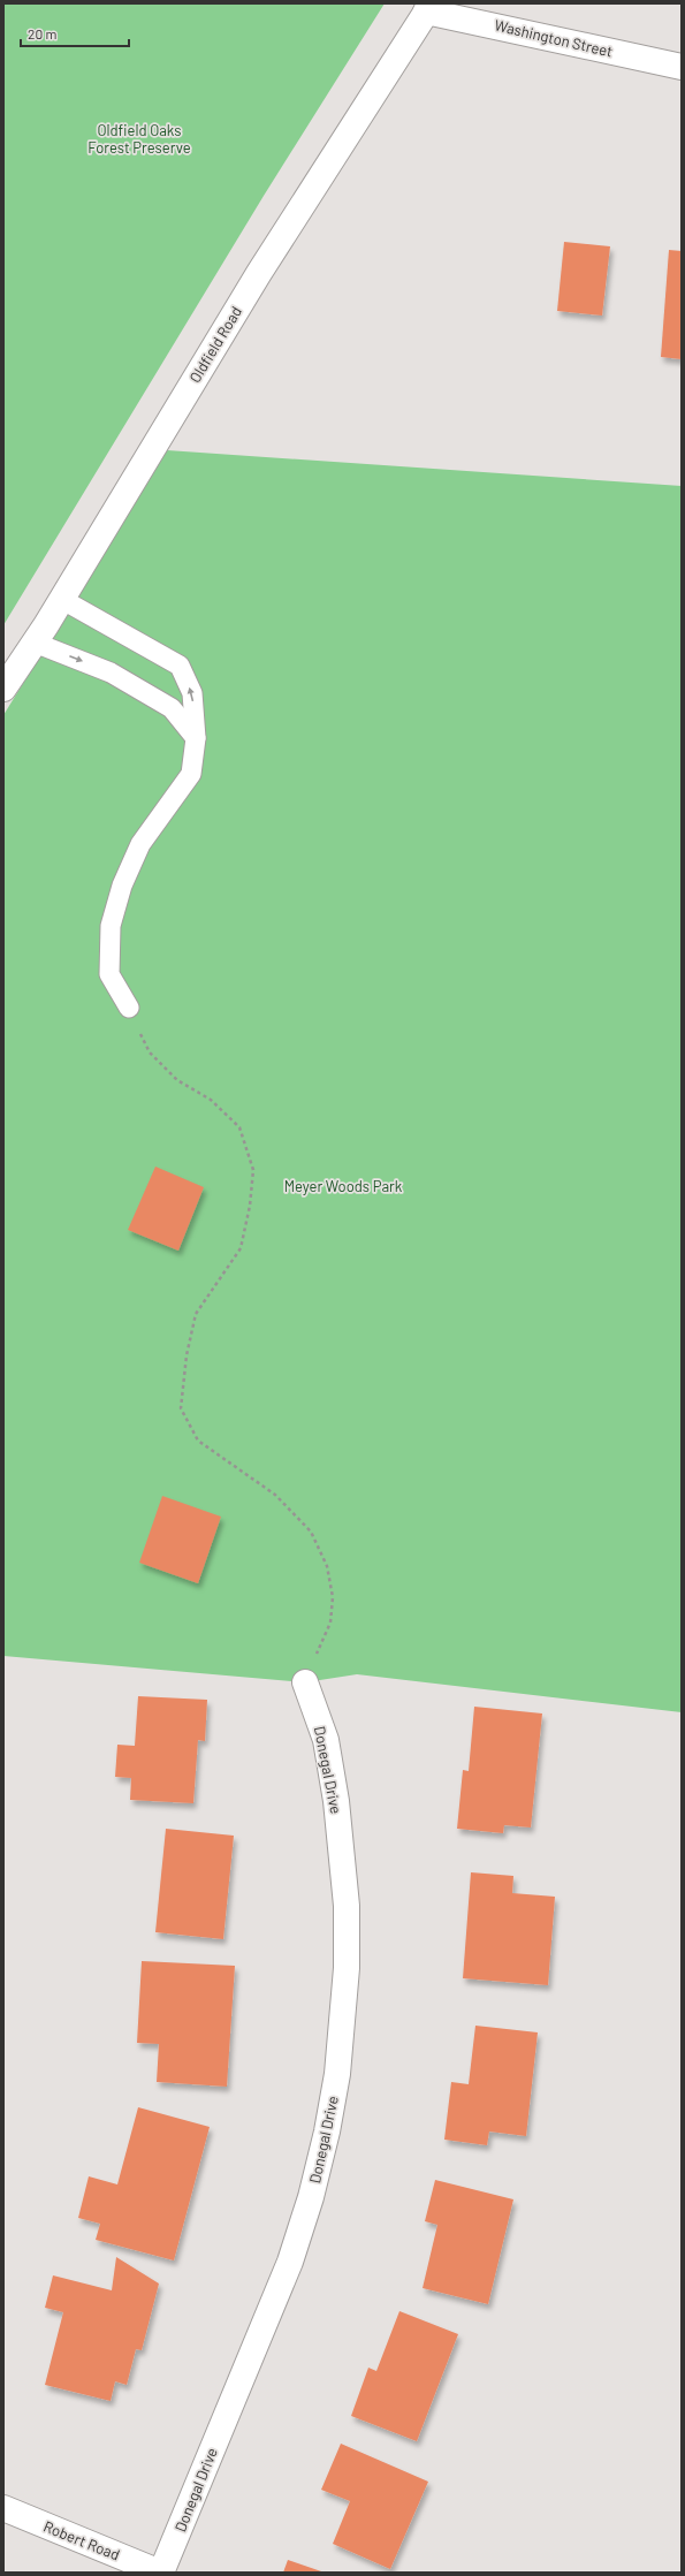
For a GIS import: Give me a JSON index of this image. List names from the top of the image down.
{
  "streets": {
    "street": [
      "Washington Street",
      "Oldfield Road",
      "Donegal Drive",
      "Robert Road"
    ]
  },
  "crossings": [
    ["Washington Street", "Oldfield Road"],
    ["Donegal Drive", "Robert Road"]
  ],
  "parks": ["Oldfield Oaks Forest Preserve", "Meyer Woods Park"],
  "scale_bar": "20 m"
}
